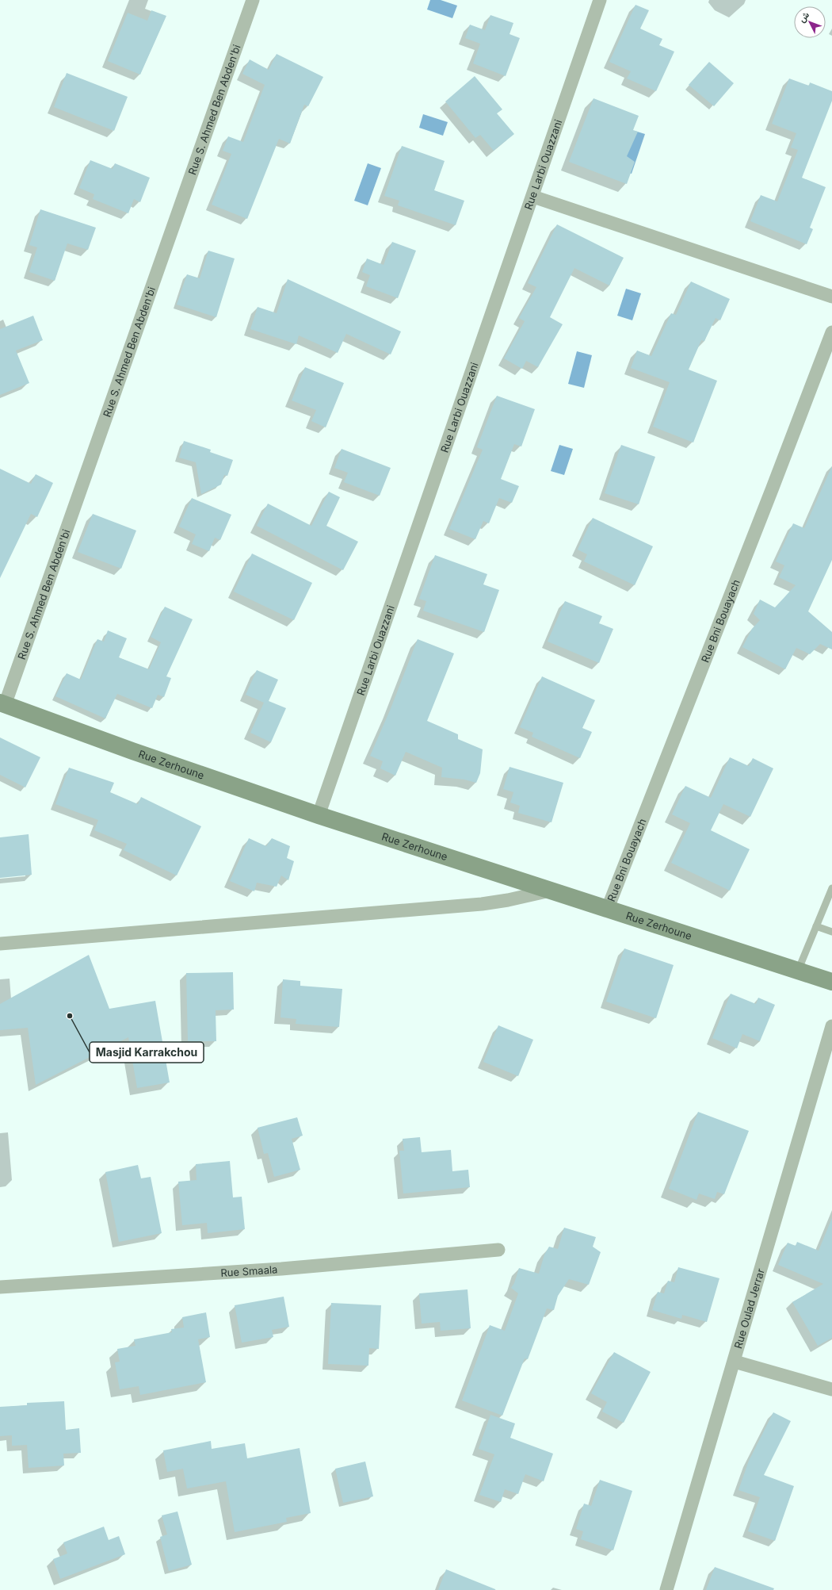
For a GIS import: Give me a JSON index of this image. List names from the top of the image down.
{
  "streets": {
    "street": [
      "Rue S. Ahmed Ben Abden'bi",
      "Rue Larbi Ouazzani",
      "Rue Bni Bouayach",
      "Rue Zerhoune",
      "Rue Smaala",
      "Rue Oulad Jerrar"
    ]
  },
  "crossings": [
    ["Rue S. Ahmed Ben Abden'bi", "Rue Zerhoune"],
    ["Rue Larbi Ouazzani", "Rue Zerhoune"],
    ["Rue Bni Bouayach", "Rue Zerhoune"]
  ],
  "places": ["Masjid Karrakchou"],
  "north": "top left"
}
